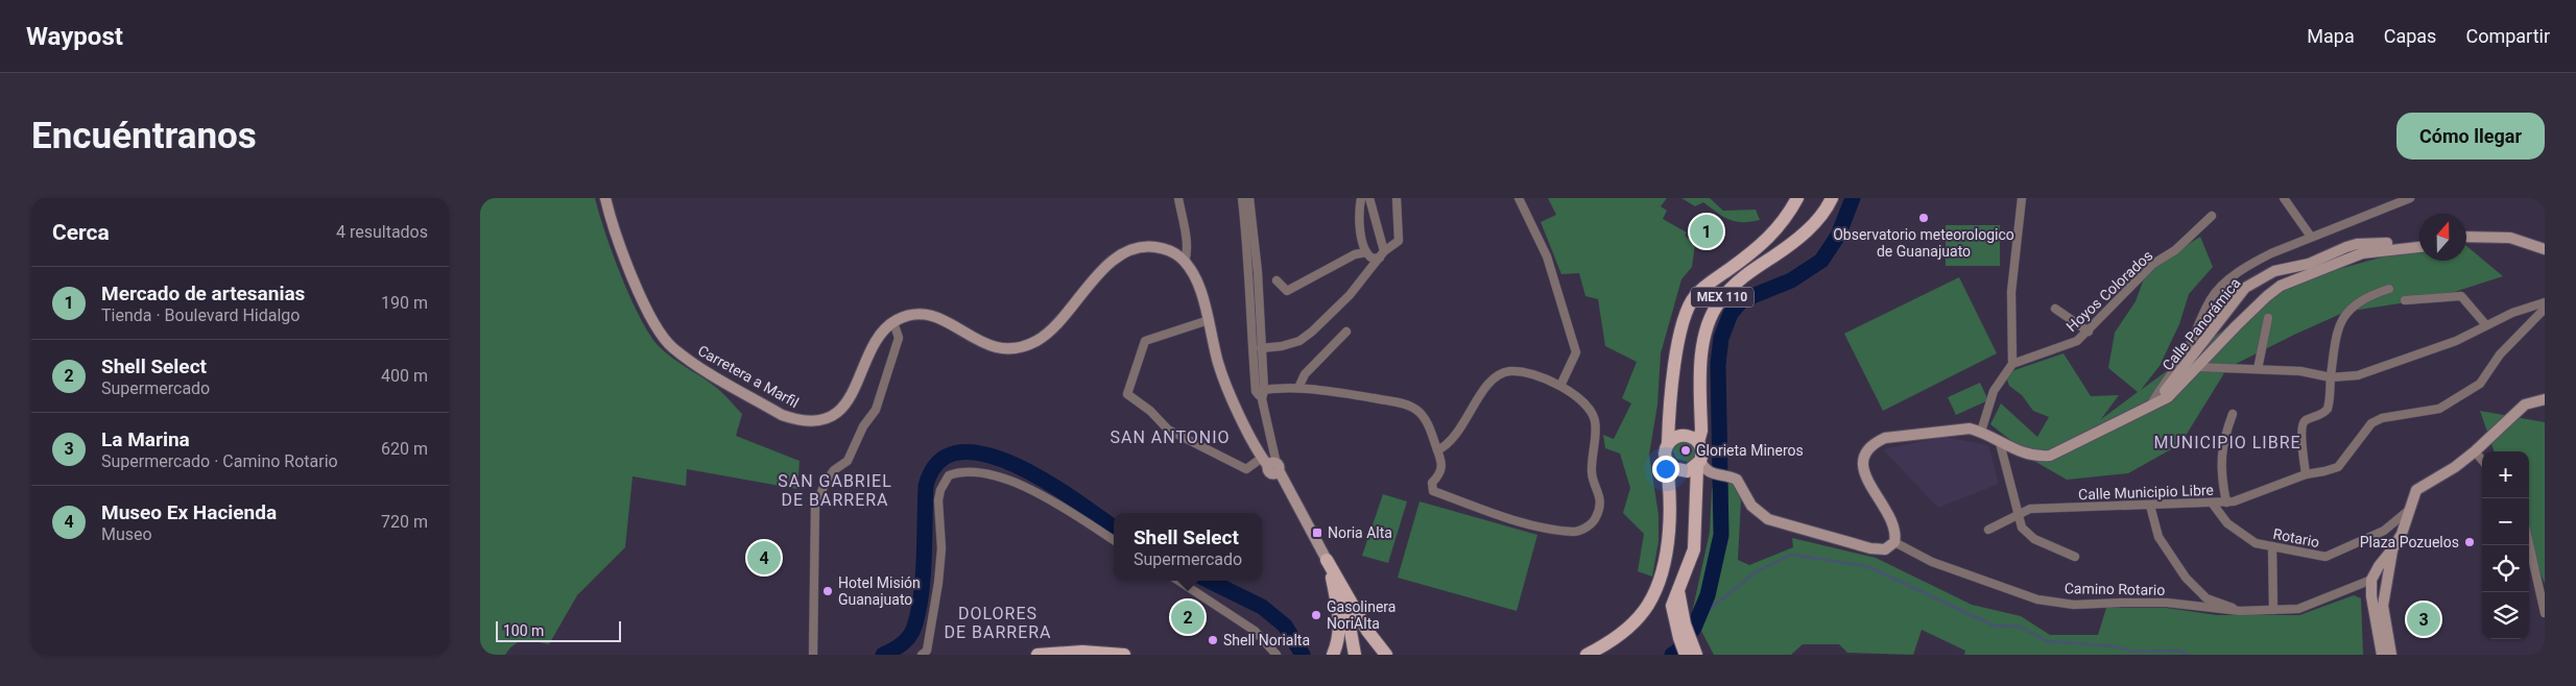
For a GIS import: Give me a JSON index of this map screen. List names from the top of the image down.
{
  "streets": {
    "main road": ["MEX 110"],
    "street": [
      "Hoyos Colorados",
      "Calle Panorámica",
      "Carretera a Marfil",
      "Calle Municipio Libre",
      "Rotario",
      "Camino Rotario"
    ]
  },
  "crossings": [
    ["Calle Panorámica", "Camino Rotario"],
    ["Calle Municipio Libre", "Rotario"]
  ],
  "districts": [
    "SAN ANTONIO",
    "MUNICIPIO LIBRE",
    "SAN GABRIEL DE BARRERA",
    "DOLORES DE BARRERA"
  ],
  "places": {
    "other": [
      "Observatorio meteorologico de Guanajuato",
      "Glorieta Mineros",
      "Plaza Pozuelos",
      "Hotel Misión Guanajuato",
      "Gasolinera NoriAlta",
      "Shell Norialta"
    ],
    "transit": ["Noria Alta"]
  },
  "scale_bar": "100 m",
  "north": "top",
  "page": {
    "header": "Waypost",
    "nav": ["Mapa", "Capas", "Compartir"],
    "buttons": "Cómo llegar",
    "title": "Encuéntranos",
    "heading": ["Cerca", "4 resultados"],
    "pins": [
      "1",
      "4",
      "2",
      "3"
    ],
    "list": [
      {
        "mark": "1",
        "name": "Mercado de artesanias",
        "note": "Tienda · Boulevard Hidalgo",
        "value": "190 m"
      },
      {
        "mark": "2",
        "name": "Shell Select",
        "note": "Supermercado",
        "value": "400 m"
      },
      {
        "mark": "3",
        "name": "La Marina",
        "note": "Supermercado · Camino Rotario",
        "value": "620 m"
      },
      {
        "mark": "4",
        "name": "Museo Ex Hacienda",
        "note": "Museo",
        "value": "720 m"
      }
    ],
    "map_buttons": ["+", "−"],
    "popup": ["Shell Select", "Supermercado"],
    "scale": "100 m"
  }
}
